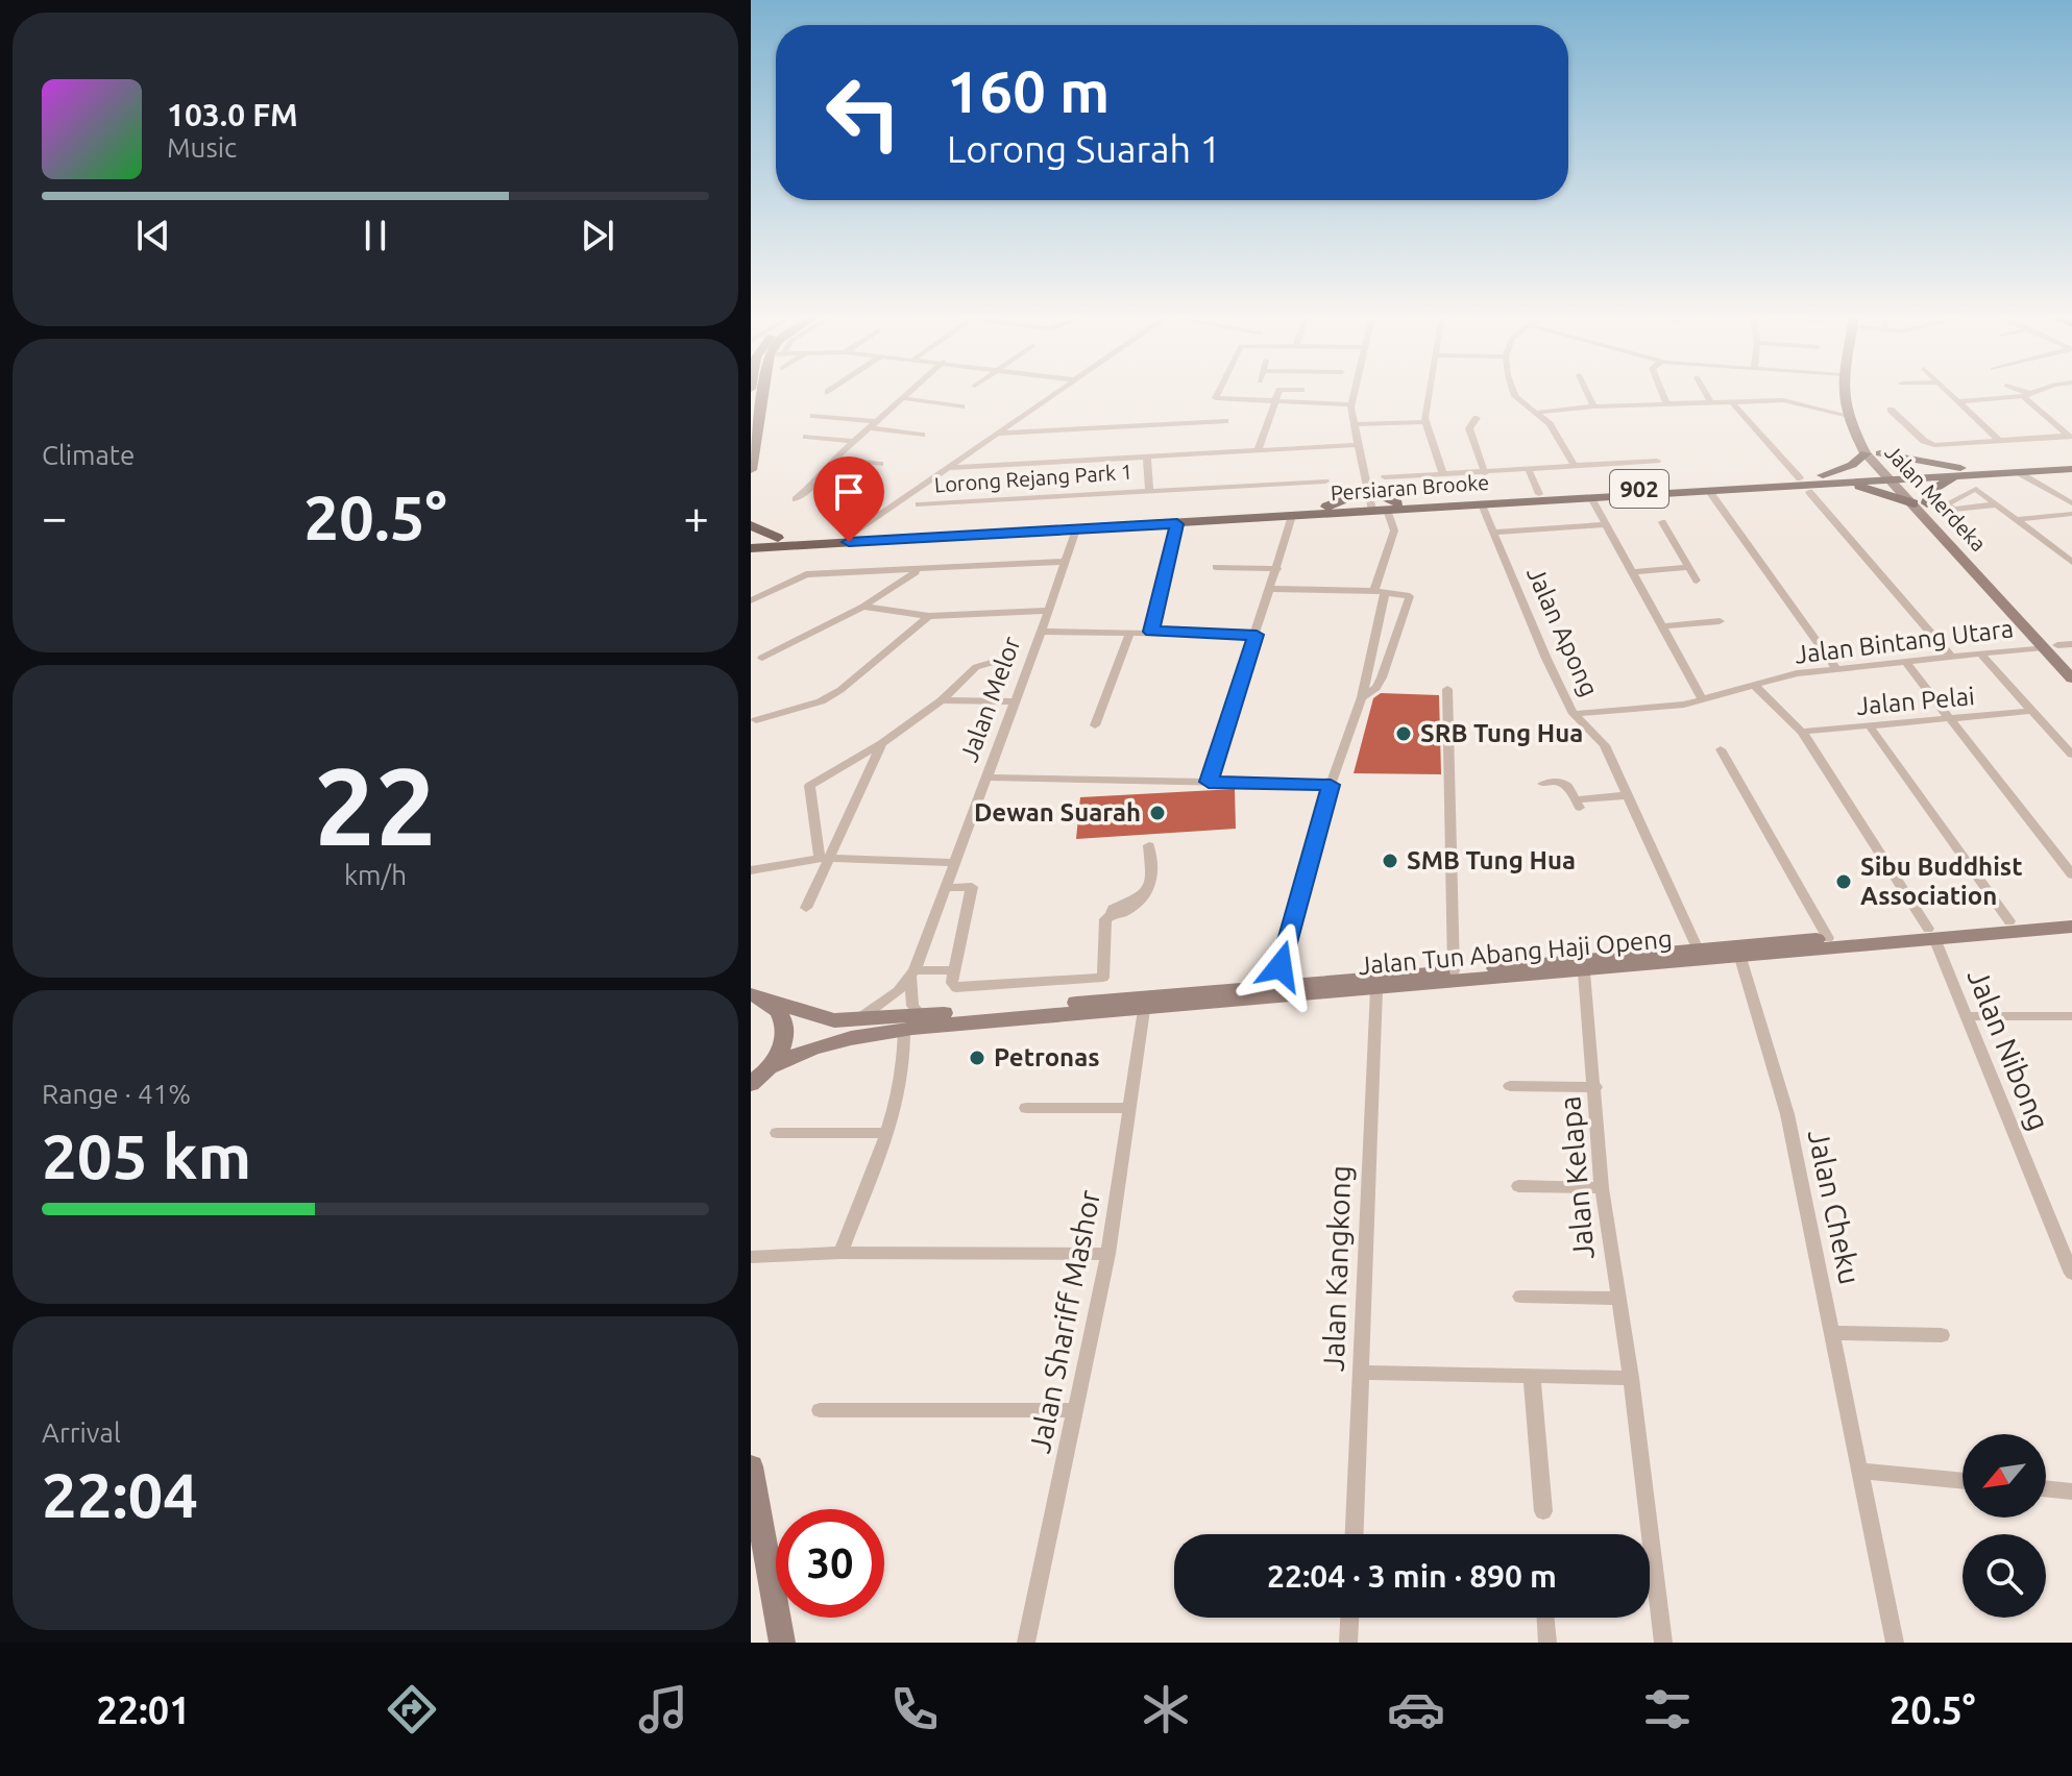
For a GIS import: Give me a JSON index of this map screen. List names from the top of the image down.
{
  "streets": {
    "main road": [
      "Persiaran Brooke",
      "902",
      "Jalan Merdeka",
      "Jalan Tun Abang Haji Openg"
    ],
    "street": [
      "Lorong Rejang Park 1",
      "Jalan Apong",
      "Jalan Bintang Utara",
      "Jalan Melor",
      "Jalan Pelai",
      "Jalan Nibong",
      "Jalan Kelapa",
      "Jalan Cheku",
      "Jalan Kangkong",
      "Jalan Shariff Mashor"
    ]
  },
  "crossings": [
    ["Persiaran Brooke", "Jalan Merdeka"],
    ["Persiaran Brooke", "Jalan Apong"],
    ["Persiaran Brooke", "Jalan Melor"],
    ["Jalan Merdeka", "Jalan Bintang Utara"],
    ["Jalan Apong", "Jalan Bintang Utara"],
    ["Jalan Apong", "Jalan Tun Abang Haji Openg"],
    ["Jalan Bintang Utara", "Jalan Pelai"],
    ["Jalan Bintang Utara", "Jalan Nibong"],
    ["Jalan Melor", "Jalan Tun Abang Haji Openg"],
    ["Jalan Pelai", "Jalan Nibong"],
    ["Jalan Tun Abang Haji Openg", "Jalan Nibong"],
    ["Jalan Tun Abang Haji Openg", "Jalan Kelapa"],
    ["Jalan Tun Abang Haji Openg", "Jalan Cheku"],
    ["Jalan Tun Abang Haji Openg", "Jalan Kangkong"],
    ["Jalan Tun Abang Haji Openg", "Jalan Shariff Mashor"]
  ],
  "places": [
    "SRB Tung Hua",
    "Dewan Suarah",
    "SMB Tung Hua",
    "Sibu Buddhist Association",
    "Petronas"
  ],
  "north": "bottom left",
  "page": {
    "turn": ["160 m", "Lorong Suarah 1"],
    "song": ["103.0 FM", "Music"],
    "tile": [
      "Climate",
      ["22", "km/h"],
      ["Range · 41%", "205 km"],
      ["Arrival", "22:04"]
    ],
    "heat": ["−", "20.5°", "+"],
    "limit": "30",
    "trip": "22:04 · 3 min · 890 m",
    "tabs": ["22:01", "20.5°"]
  }
}
